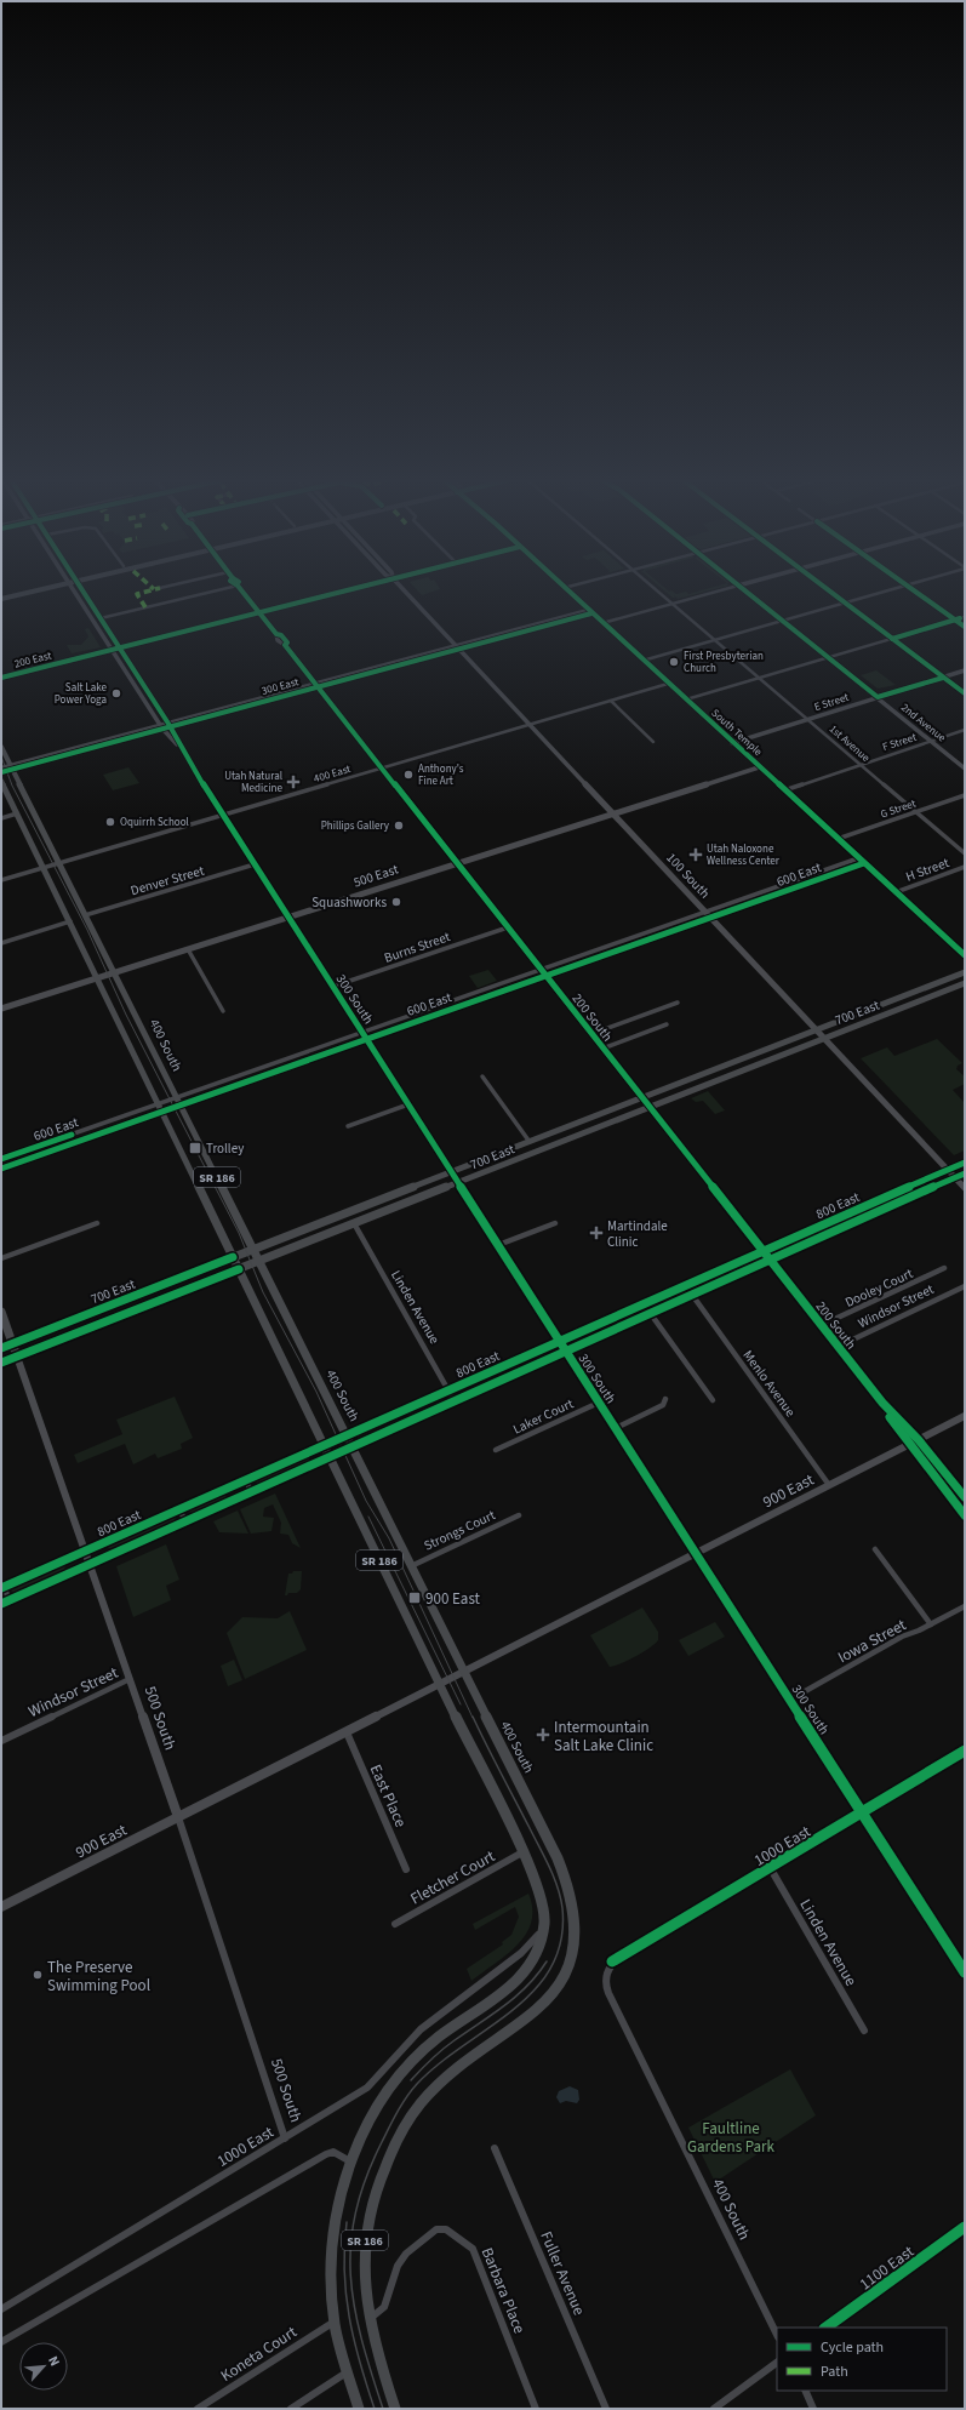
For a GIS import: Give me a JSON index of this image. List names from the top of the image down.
{
  "streets": {
    "main road": [
      "South Temple",
      "700 East",
      "400 South",
      "SR 186",
      "500 South"
    ],
    "street": [
      "200 East",
      "300 East",
      "E Street",
      "2nd Avenue",
      "F Street",
      "1st Avenue",
      "400 East",
      "G Street",
      "H Street",
      "600 East",
      "500 East",
      "100 South",
      "Denver Street",
      "Burns Street",
      "300 South",
      "200 South",
      "800 East",
      "Dooley Court",
      "Windsor Street",
      "Linden Avenue",
      "Menlo Avenue",
      "Laker Court",
      "900 East",
      "Strongs Court",
      "Iowa Street",
      "East Place",
      "1000 East",
      "Fletcher Court",
      "1100 East",
      "Fuller Avenue",
      "Barbara Place",
      "Koneta Court"
    ]
  },
  "crossings": [
    ["200 East", "300 South"],
    ["200 East", "200 South"],
    ["300 East", "South Temple"],
    ["300 East", "100 South"],
    ["300 East", "300 South"],
    ["300 East", "200 South"],
    ["300 East", "400 South"],
    ["E Street", "2nd Avenue"],
    ["E Street", "South Temple"],
    ["E Street", "1st Avenue"],
    ["2nd Avenue", "F Street"],
    ["South Temple", "F Street"],
    ["South Temple", "400 East"],
    ["South Temple", "G Street"],
    ["South Temple", "H Street"],
    ["South Temple", "600 East"],
    ["South Temple", "500 East"],
    ["F Street", "1st Avenue"],
    ["1st Avenue", "G Street"],
    ["400 East", "100 South"],
    ["400 East", "300 South"],
    ["400 East", "200 South"],
    ["400 East", "400 South"],
    ["400 East", "SR 186"],
    ["600 East", "100 South"],
    ["600 East", "300 South"],
    ["600 East", "200 South"],
    ["600 East", "400 South"],
    ["600 East", "SR 186"],
    ["500 East", "100 South"],
    ["500 East", "300 South"],
    ["500 East", "200 South"],
    ["500 East", "400 South"],
    ["500 East", "SR 186"],
    ["100 South", "700 East"],
    ["100 South", "800 East"],
    ["Denver Street", "300 South"],
    ["Denver Street", "400 South"],
    ["Burns Street", "300 South"],
    ["Burns Street", "200 South"],
    ["300 South", "700 East"],
    ["300 South", "800 East"],
    ["300 South", "Laker Court"],
    ["300 South", "900 East"],
    ["300 South", "Iowa Street"],
    ["300 South", "1000 East"],
    ["700 East", "200 South"],
    ["700 East", "400 South"],
    ["700 East", "SR 186"],
    ["700 East", "Linden Avenue"],
    ["700 East", "500 South"],
    ["200 South", "800 East"],
    ["200 South", "Dooley Court"],
    ["200 South", "Windsor Street"],
    ["200 South", "900 East"],
    ["400 South", "SR 186"],
    ["400 South", "800 East"],
    ["400 South", "900 East"],
    ["400 South", "Strongs Court"],
    ["400 South", "1000 East"],
    ["400 South", "Barbara Place"],
    ["SR 186", "800 East"],
    ["SR 186", "900 East"],
    ["SR 186", "1000 East"],
    ["SR 186", "Fletcher Court"],
    ["SR 186", "Barbara Place"],
    ["SR 186", "Koneta Court"],
    ["800 East", "Linden Avenue"],
    ["800 East", "Menlo Avenue"],
    ["800 East", "500 South"],
    ["Windsor Street", "500 South"],
    ["Linden Avenue", "1000 East"],
    ["Menlo Avenue", "900 East"],
    ["900 East", "500 South"],
    ["900 East", "East Place"],
    ["500 South", "1000 East"]
  ],
  "parks": ["Faultline Gardens Park"],
  "places": {
    "other": [
      "First Presbyterian Church",
      "Salt Lake Power Yoga",
      "Anthony's Fine Art",
      "Oquirrh School",
      "Phillips Gallery",
      "Squashworks",
      "The Preserve Swimming Pool"
    ],
    "health": [
      "Utah Natural Medicine",
      "Utah Naloxone Wellness Center",
      "Martindale Clinic",
      "Intermountain Salt Lake Clinic"
    ],
    "transit": ["Trolley", "900 East"]
  },
  "legend": ["Cycle path", "Path"],
  "north": "top right"
}
